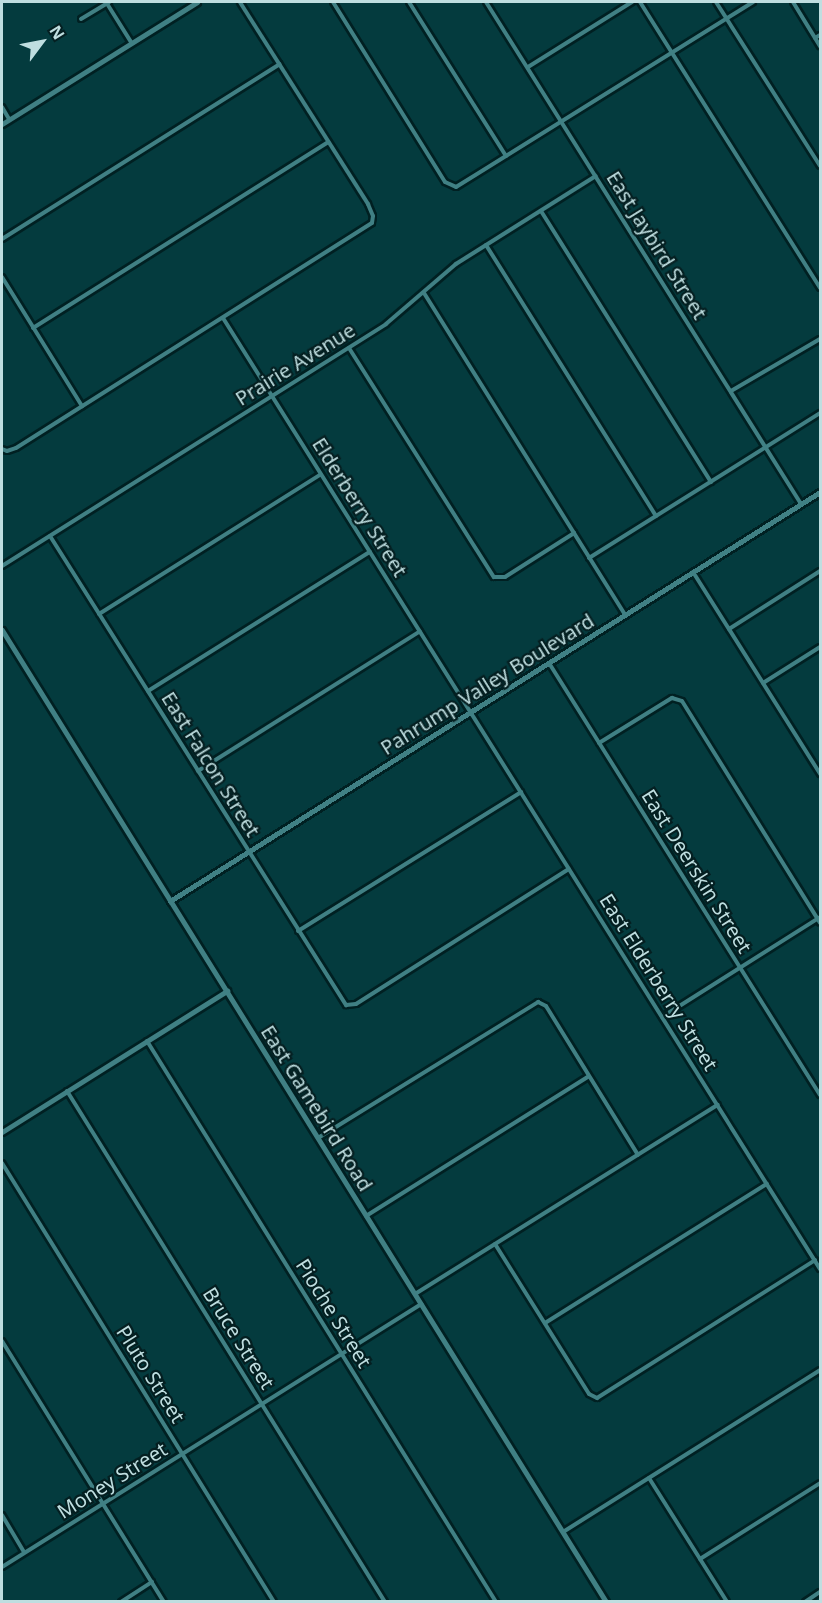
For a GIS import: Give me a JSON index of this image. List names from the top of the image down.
{
  "streets": {
    "main road": ["Pahrump Valley Boulevard", "East Gamebird Road"],
    "street": [
      "East Jaybird Street",
      "Prairie Avenue",
      "Elderberry Street",
      "East Falcon Street",
      "East Deerskin Street",
      "East Elderberry Street",
      "Pioche Street",
      "Bruce Street",
      "Pluto Street",
      "Money Street"
    ]
  },
  "crossings": [
    ["East Jaybird Street", "Prairie Avenue"],
    ["East Jaybird Street", "Pahrump Valley Boulevard"],
    ["Prairie Avenue", "Elderberry Street"],
    ["Prairie Avenue", "East Falcon Street"],
    ["Elderberry Street", "Pahrump Valley Boulevard"],
    ["Elderberry Street", "East Elderberry Street"],
    ["Pahrump Valley Boulevard", "East Falcon Street"],
    ["Pahrump Valley Boulevard", "East Deerskin Street"],
    ["Pahrump Valley Boulevard", "East Elderberry Street"],
    ["Pahrump Valley Boulevard", "East Gamebird Road"],
    ["East Falcon Street", "East Elderberry Street"],
    ["East Gamebird Road", "Money Street"],
    ["Pioche Street", "Money Street"],
    ["Bruce Street", "Money Street"],
    ["Pluto Street", "Money Street"]
  ],
  "north": "top right"
}
